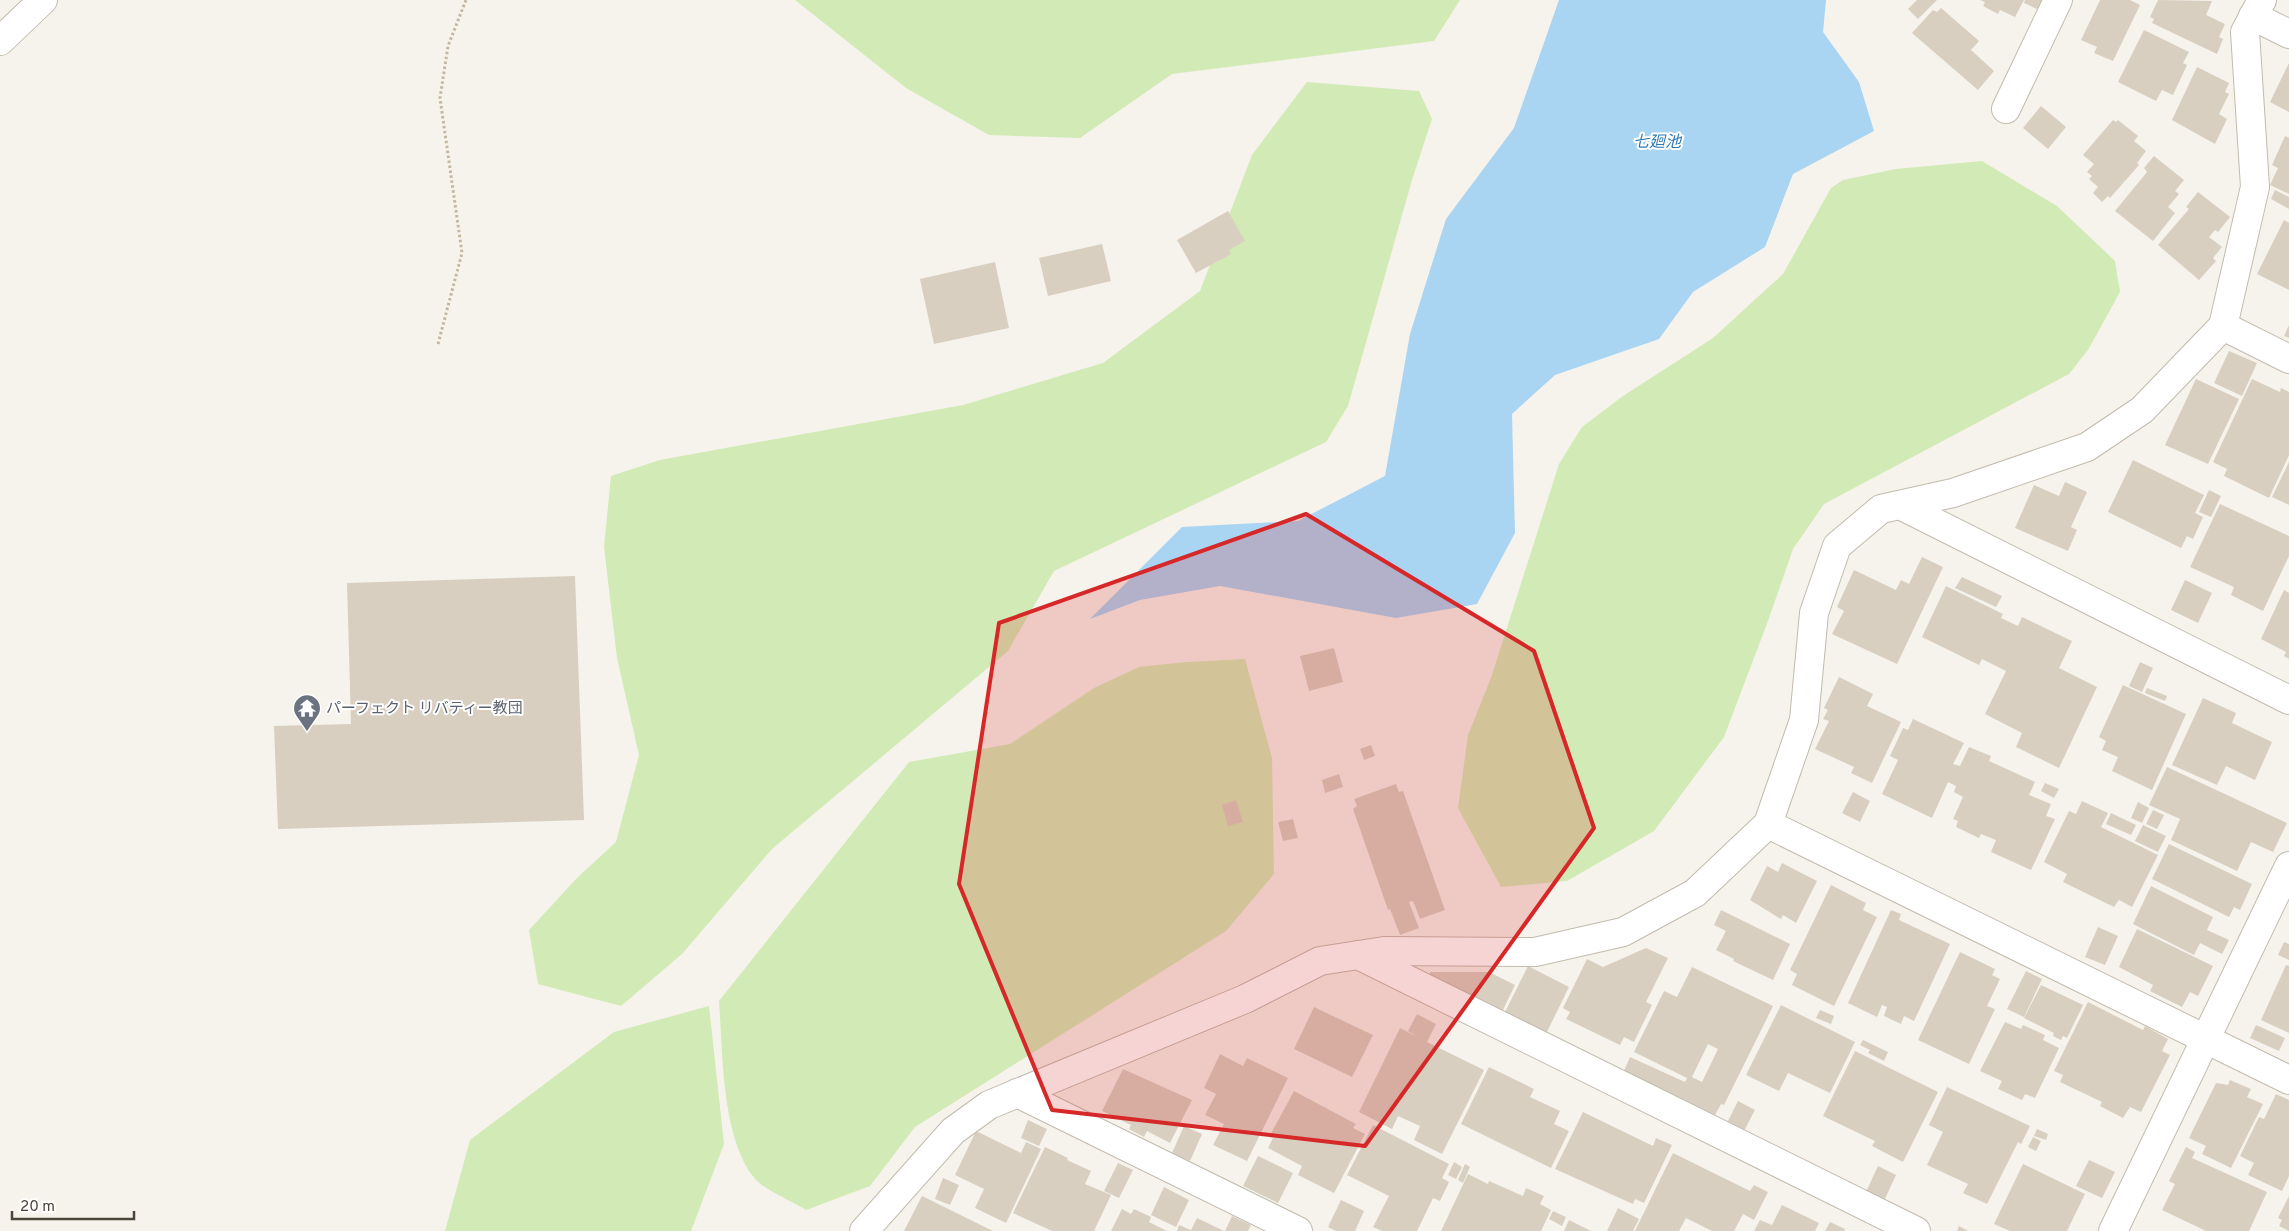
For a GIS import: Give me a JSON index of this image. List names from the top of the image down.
{
  "water": ["七廻池"],
  "places": {
    "temple": ["パーフェクト リバティー教団"]
  },
  "scale_bar": "20 m"
}
